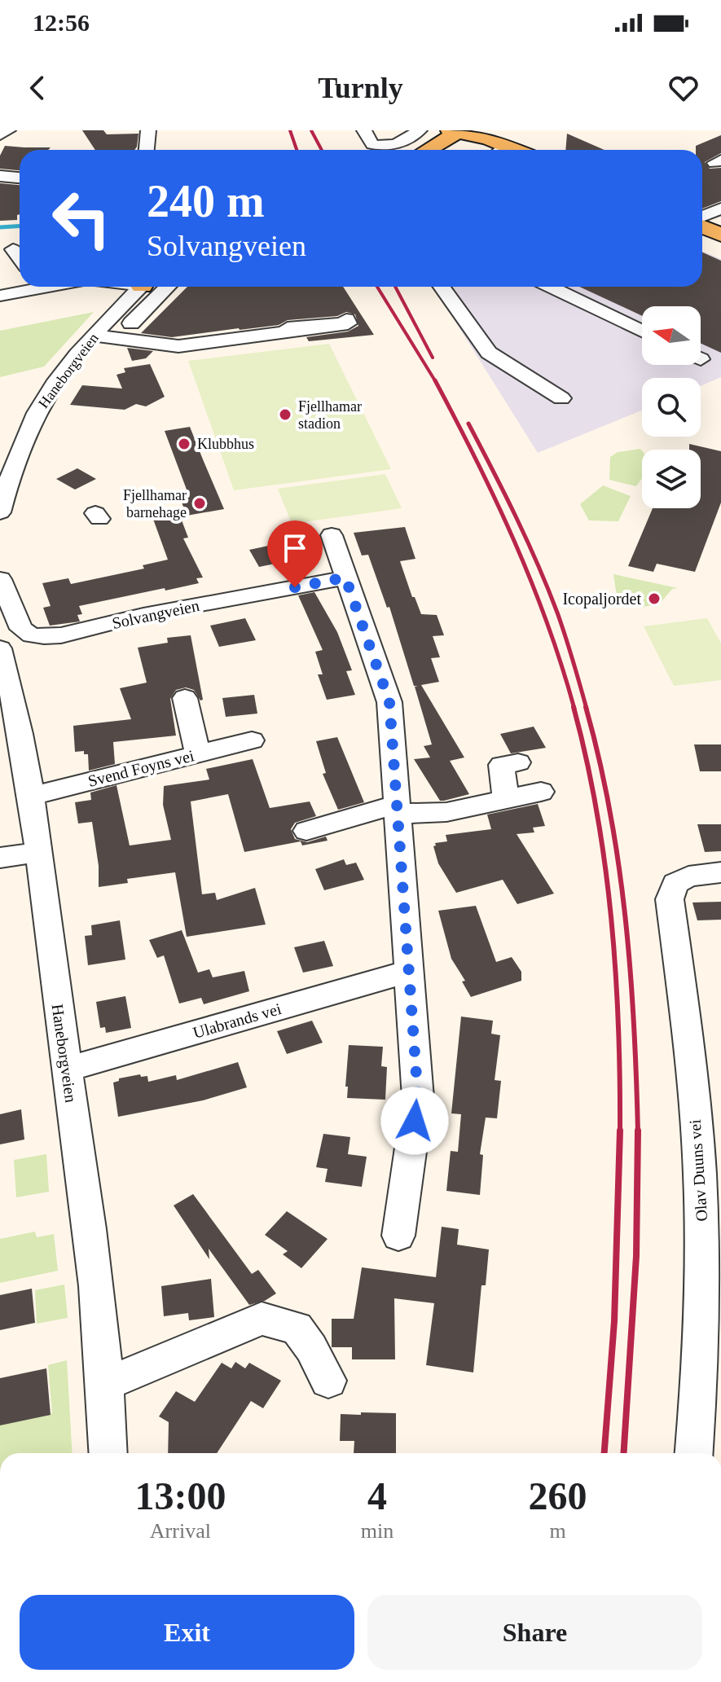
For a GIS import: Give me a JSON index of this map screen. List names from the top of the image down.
{
  "streets": {
    "street": [
      "Haneborgveien",
      "Solvangveien",
      "Svend Foyns vei",
      "Ulabrands vei",
      "Olav Duuns vei"
    ]
  },
  "crossings": [
    ["Haneborgveien", "Svend Foyns vei"],
    ["Haneborgveien", "Ulabrands vei"]
  ],
  "places": [
    "Fjellhamar stadion",
    "Klubbhus",
    "Fjellhamar barnehage",
    "Icopaljordet"
  ],
  "north": "left",
  "page": {
    "status": "12:56",
    "header": "Turnly",
    "turn": ["240 m", "Solvangveien"],
    "eta": [
      "13:00",
      "Arrival",
      "4",
      "min",
      "260",
      "m"
    ],
    "buttons": ["Exit", "Share"]
  }
}
